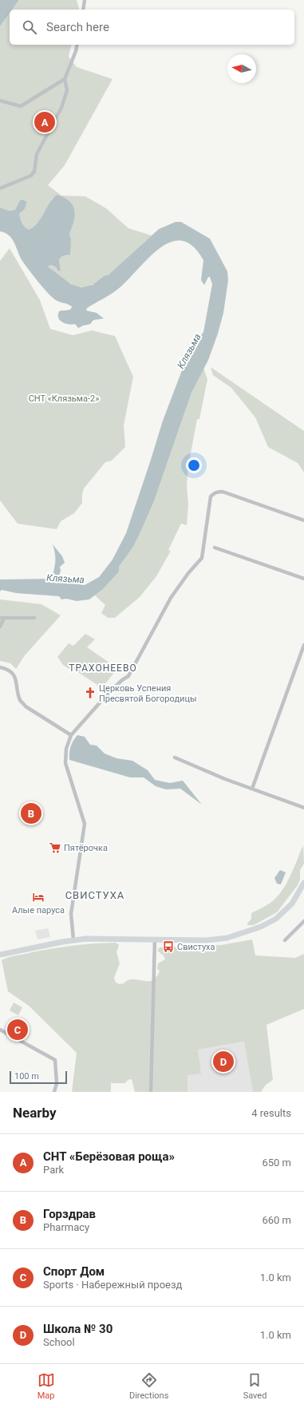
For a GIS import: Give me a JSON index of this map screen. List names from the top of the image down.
{
  "districts": ["ТРАХОНЕЕВО", "СВИСТУХА"],
  "water": ["Клязьма"],
  "parks": ["СНТ «Клязьма-2»"],
  "places": {
    "church": ["Церковь Успения Пресвятой Богородицы"],
    "supermarket": ["Пятёрочка"],
    "hotel": ["Алые паруса"],
    "bus stop": ["Свистуха"]
  },
  "scale_bar": "100 m",
  "north": "left",
  "page": {
    "search": "Search here",
    "pins": [
      "A",
      "B",
      "C",
      "D"
    ],
    "scale": "100 m",
    "heading": ["Nearby", "4 results"],
    "list": [
      {
        "mark": "A",
        "name": "СНТ «Берёзовая роща»",
        "note": "Park",
        "value": "650 m"
      },
      {
        "mark": "B",
        "name": "Горздрав",
        "note": "Pharmacy",
        "value": "660 m"
      },
      {
        "mark": "C",
        "name": "Спорт Дом",
        "note": "Sports · Набережный проезд",
        "value": "1.0 km"
      },
      {
        "mark": "D",
        "name": "Школа № 30",
        "note": "School",
        "value": "1.0 km"
      }
    ],
    "nav": ["Map", "Directions", "Saved"]
  }
}
